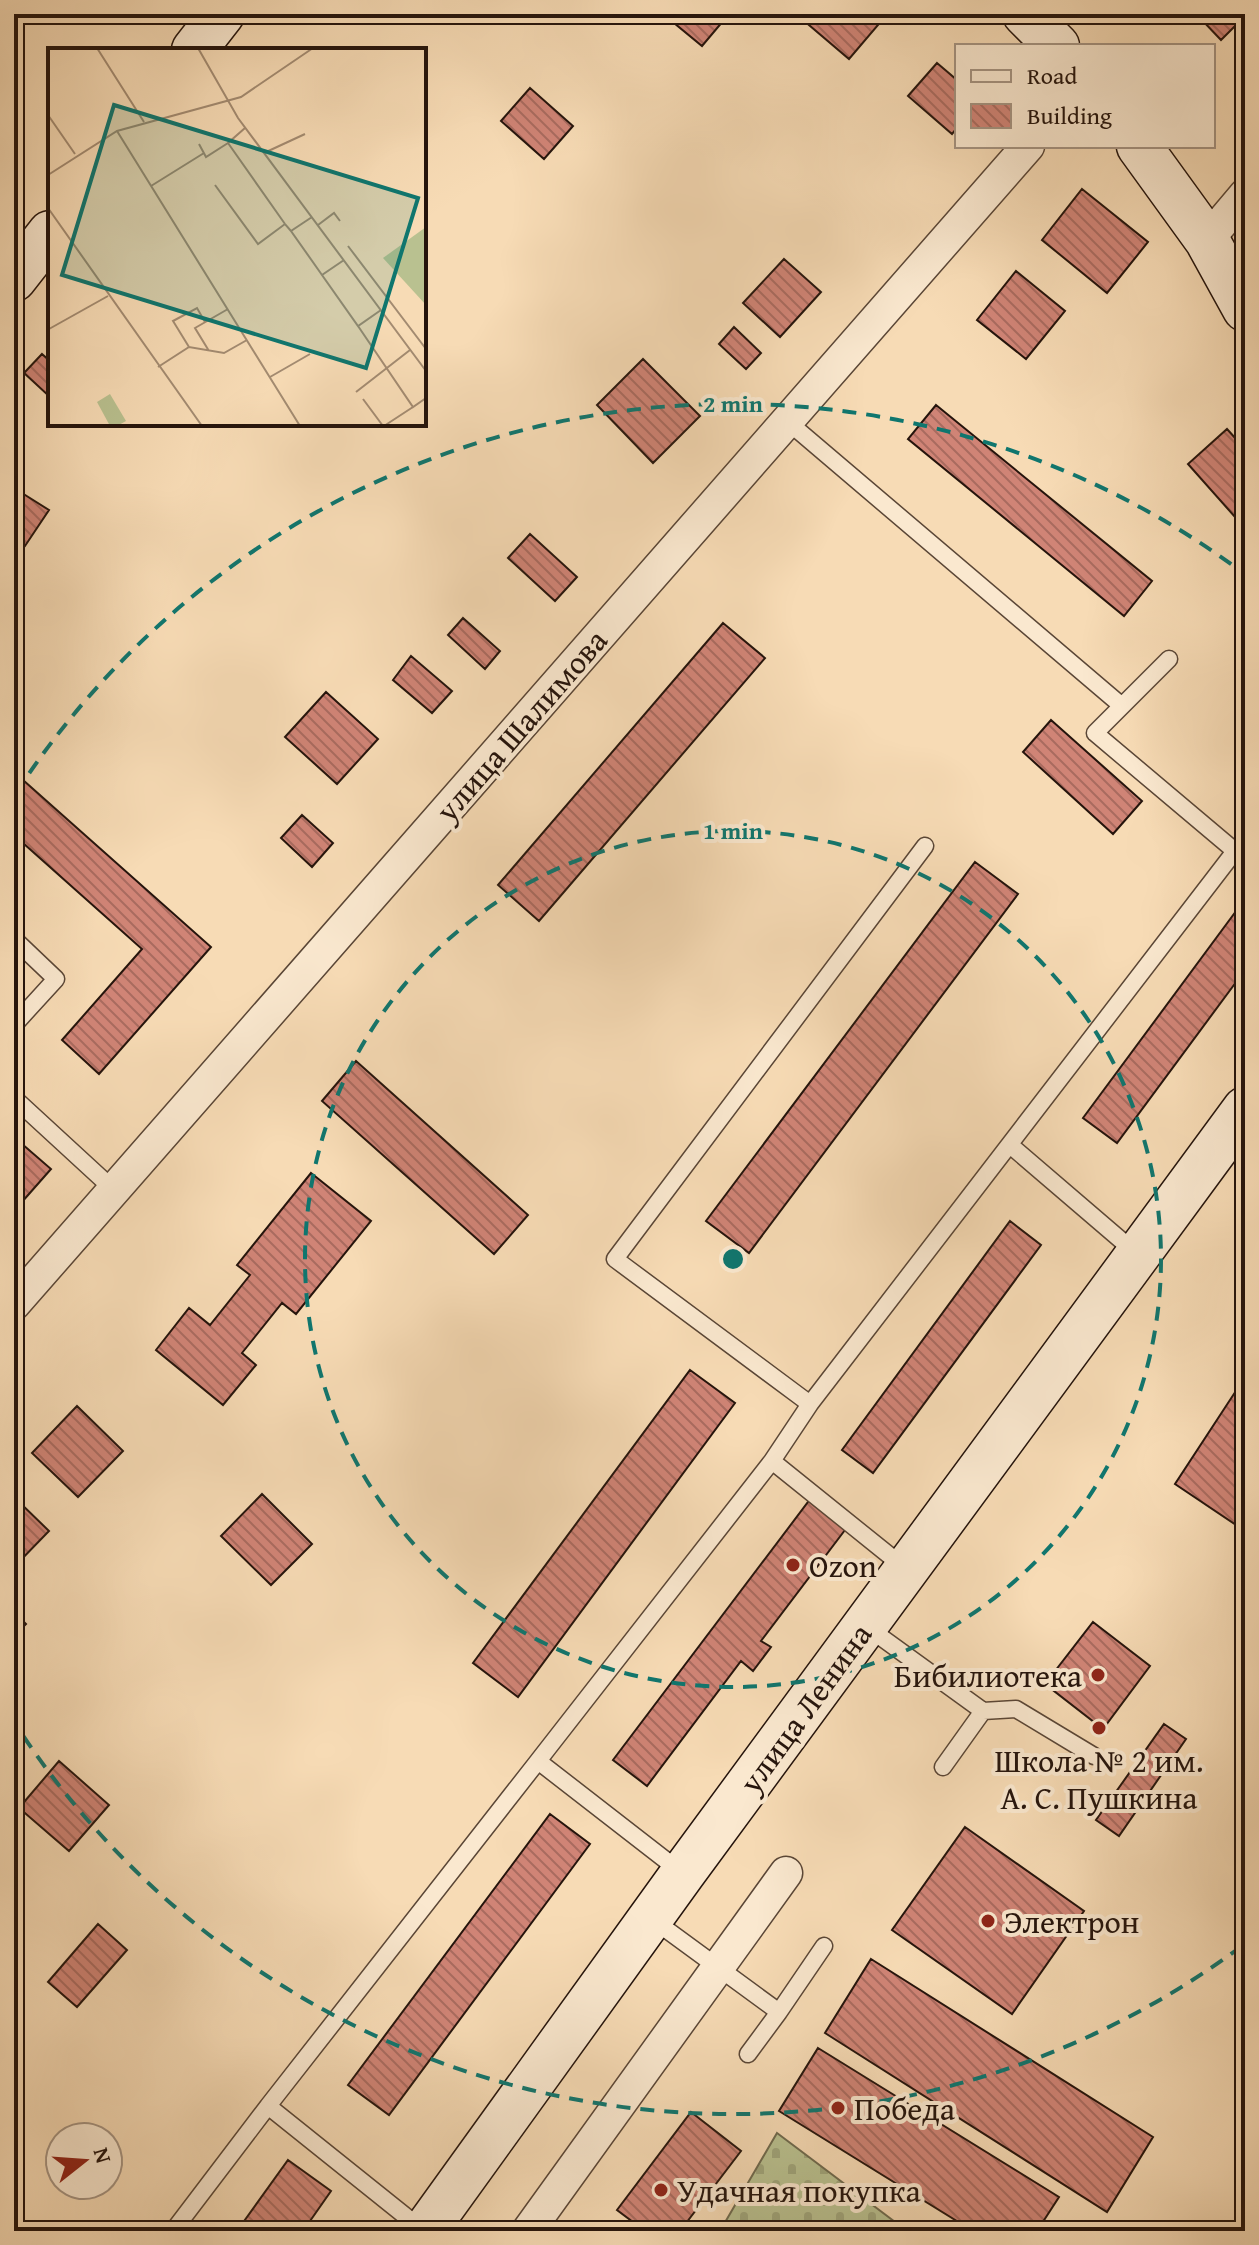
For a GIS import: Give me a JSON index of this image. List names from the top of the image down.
{
  "streets": {
    "street": ["улица Шалимова", "улица Ленина"]
  },
  "places": [
    "Ozon",
    "Бибилиотека",
    "Школа № 2 им. А. С. Пушкина",
    "Электрон",
    "Победа",
    "Удачная покупка"
  ],
  "legend": ["Road", "Building"],
  "north": "right",
  "rings": ["2 min", "1 min"]
}
